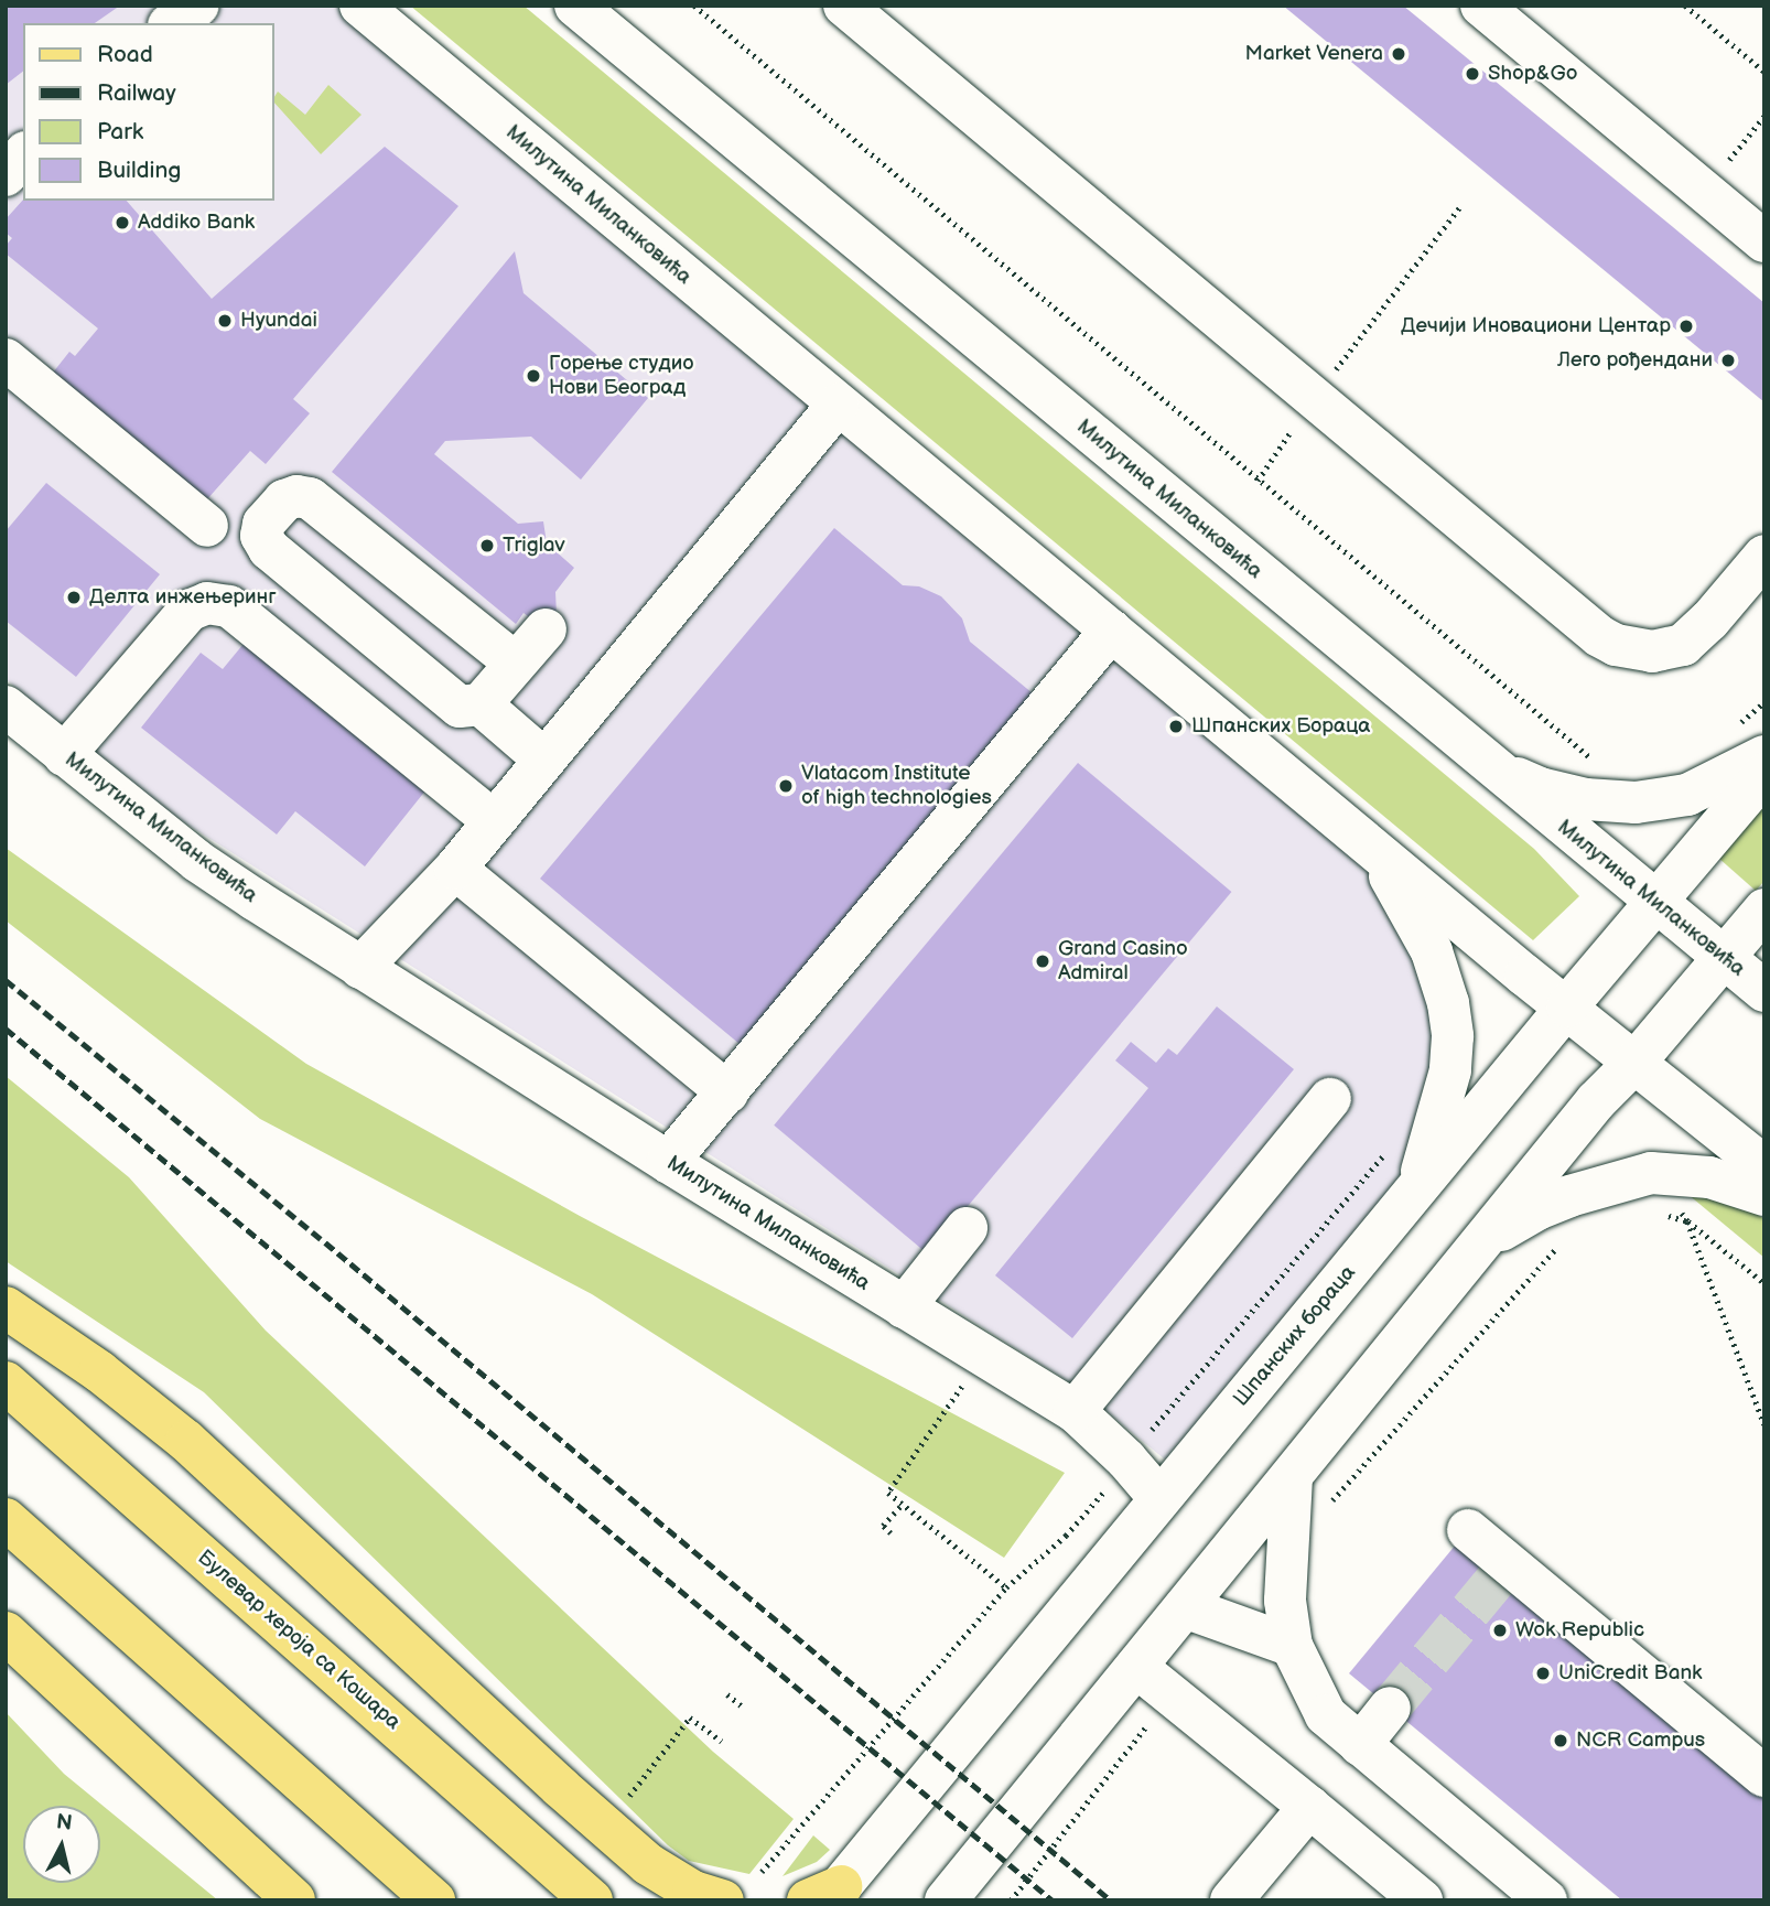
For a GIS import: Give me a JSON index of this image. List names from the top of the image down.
{
  "streets": {
    "main road": ["Булевар хероја са Кошара"],
    "street": ["Милутина Миланковића", "Шпанских бораца"]
  },
  "crossings": [
    ["Милутина Миланковића", "Шпанских бораца"]
  ],
  "places": [
    "Market Venera",
    "Shop&Go",
    "Addiko Bank",
    "Hyundai",
    "Дечији Иновациони Центар",
    "Лего рођендани",
    "Горење студио Нови Београд",
    "Triglav",
    "Делта инжењеринг",
    "Шпанских Бораца",
    "Vlatacom Institute of high technologies",
    "Grand Casino Admiral",
    "Wok Republic",
    "UniCredit Bank",
    "NCR Campus"
  ],
  "legend": [
    "Road",
    "Railway",
    "Park",
    "Building"
  ],
  "north": "top"
}
